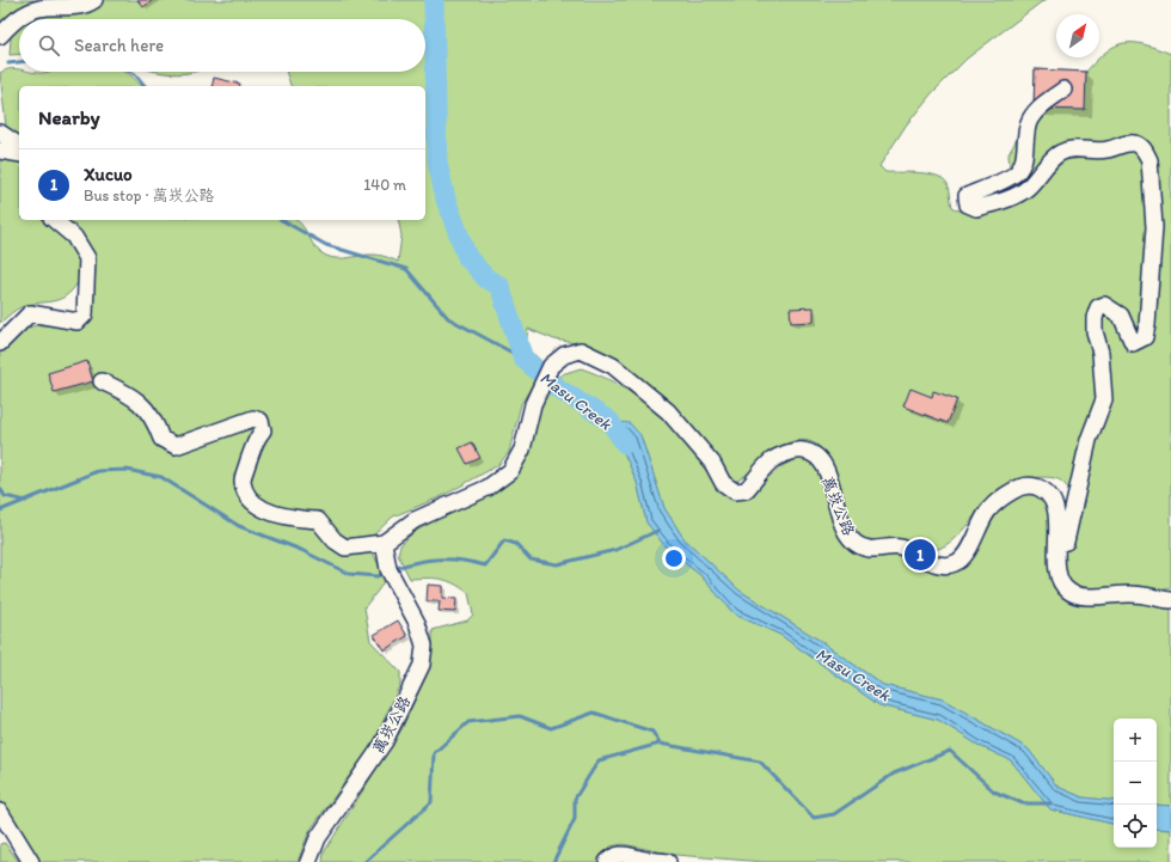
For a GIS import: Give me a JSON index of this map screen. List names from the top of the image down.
{
  "streets": {
    "street": ["萬崁公路"]
  },
  "water": ["Masu Creek"],
  "north": "top right",
  "page": {
    "search": "Search here",
    "heading": "Nearby",
    "list": [
      {
        "mark": "1",
        "name": "Xucuo",
        "note": "Bus stop · 萬崁公路",
        "value": "140 m"
      }
    ],
    "pins": "1",
    "map_buttons": ["+", "−"]
  }
}
